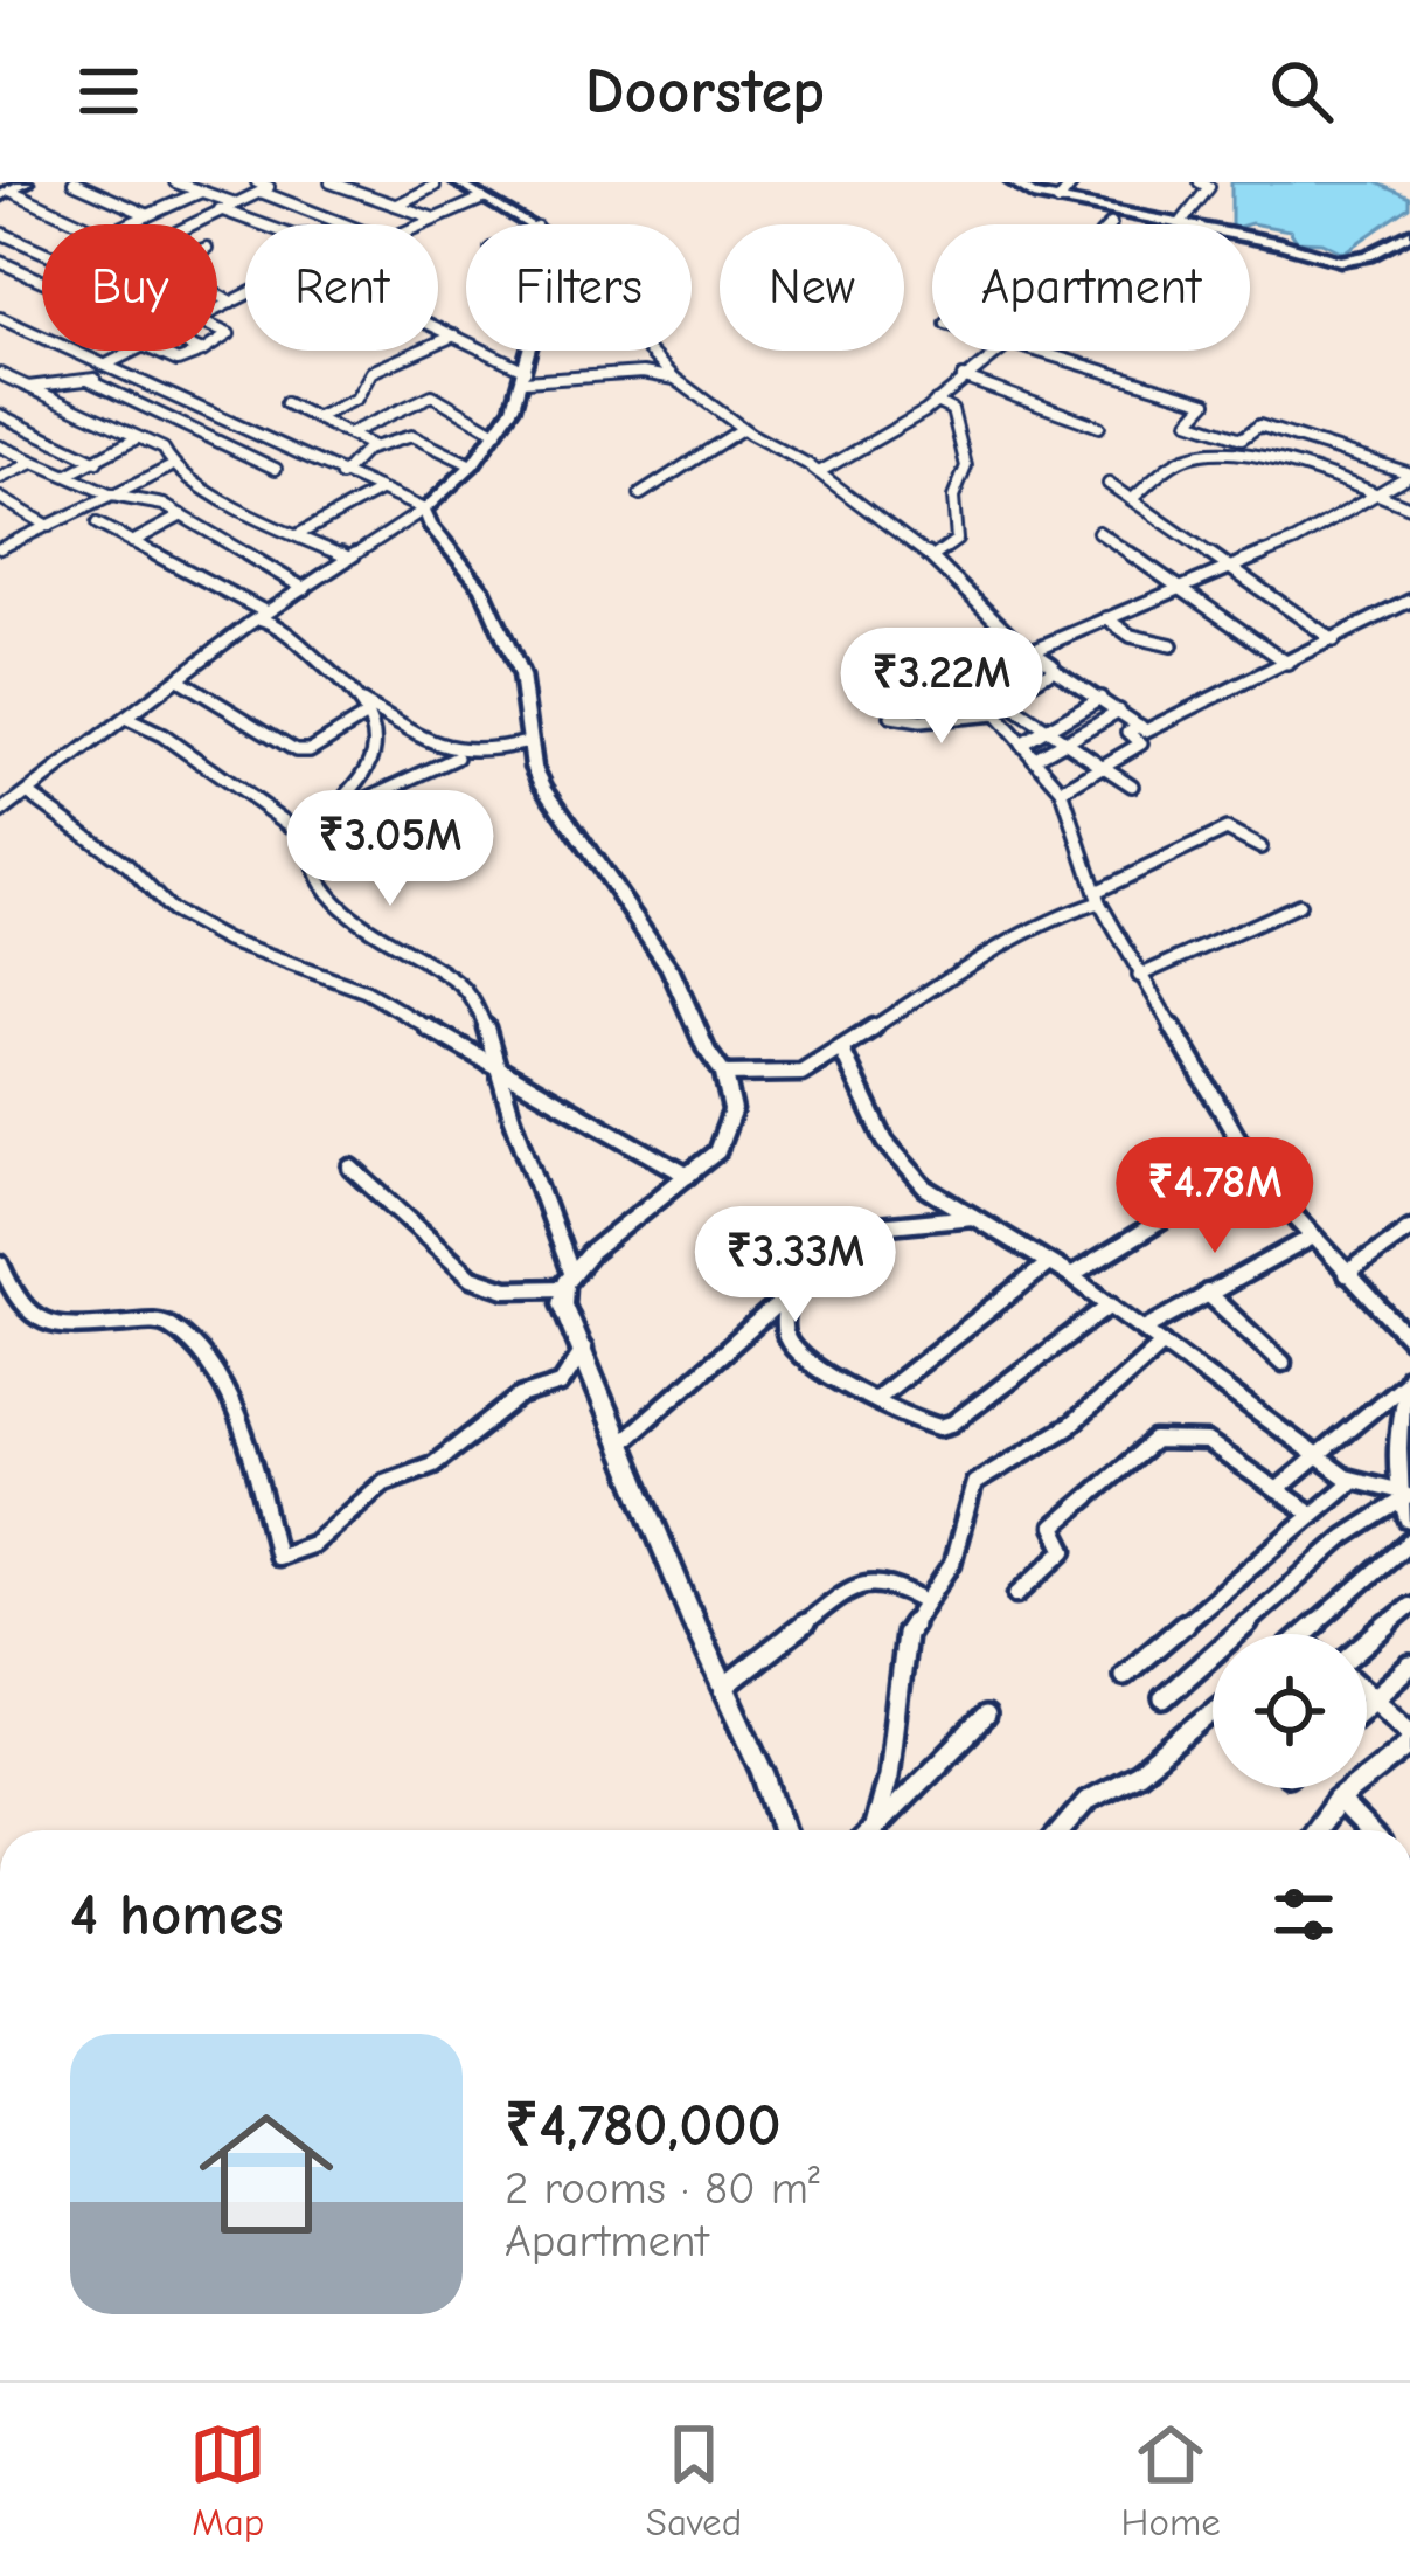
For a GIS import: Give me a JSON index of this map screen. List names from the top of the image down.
{
  "page": {
    "header": "Doorstep",
    "chip": [
      "Buy",
      "Rent",
      "Filters",
      "New",
      "Apartment"
    ],
    "price": [
      "₹3.22M",
      "₹3.05M",
      "₹4.78M",
      "₹3.33M"
    ],
    "heading": "4 homes",
    "list": [
      {
        "name": "₹4,780,000",
        "note": "2 rooms · 80 m² · Apartment"
      }
    ],
    "tabs": ["Map", "Saved", "Home"]
  }
}
